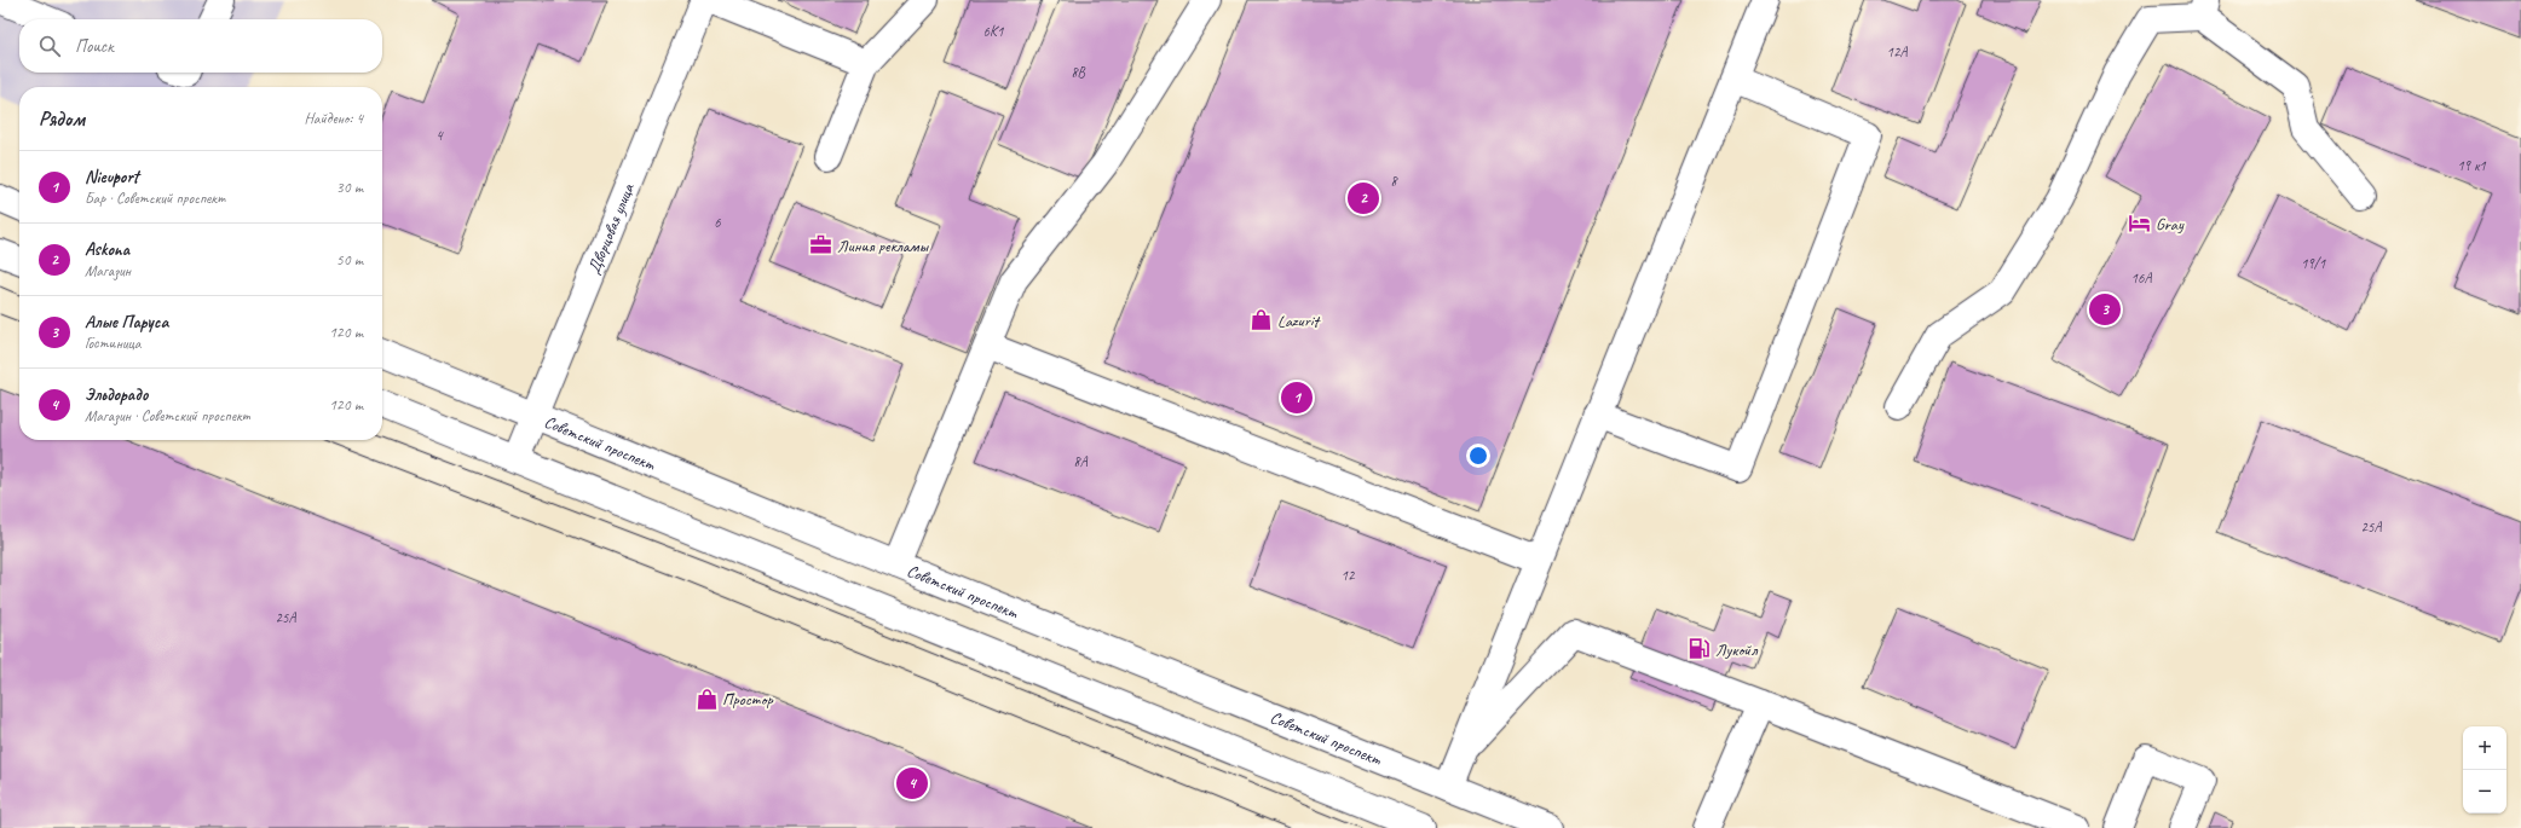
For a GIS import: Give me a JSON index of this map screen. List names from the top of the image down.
{
  "streets": {
    "main road": ["Дворцовая улица", "Советский проспект"]
  },
  "crossings": [
    ["Дворцовая улица", "Советский проспект"]
  ],
  "places": {
    "hotel": ["Gray"],
    "office": ["Линия рекламы"],
    "shop": ["Lazurit", "Простор"],
    "fuel station": ["Лукойл"]
  },
  "house_numbers": [
    "6К1",
    "12А",
    "8В",
    "4",
    "19 к1",
    "8",
    "6",
    "19/1",
    "16А",
    "8А",
    "25А",
    "12",
    "25А"
  ],
  "page": {
    "search": "Поиск",
    "heading": ["Рядом", "Найдено: 4"],
    "list": [
      {
        "mark": "1",
        "name": "Nieuport",
        "note": "Бар · Советский проспект",
        "value": "30 m"
      },
      {
        "mark": "2",
        "name": "Askona",
        "note": "Магазин",
        "value": "50 m"
      },
      {
        "mark": "3",
        "name": "Алые Паруса",
        "note": "Гостиница",
        "value": "120 m"
      },
      {
        "mark": "4",
        "name": "Эльдорадо",
        "note": "Магазин · Советский проспект",
        "value": "120 m"
      }
    ],
    "pins": [
      "2",
      "3",
      "1",
      "4"
    ],
    "map_buttons": ["+", "−"]
  }
}
